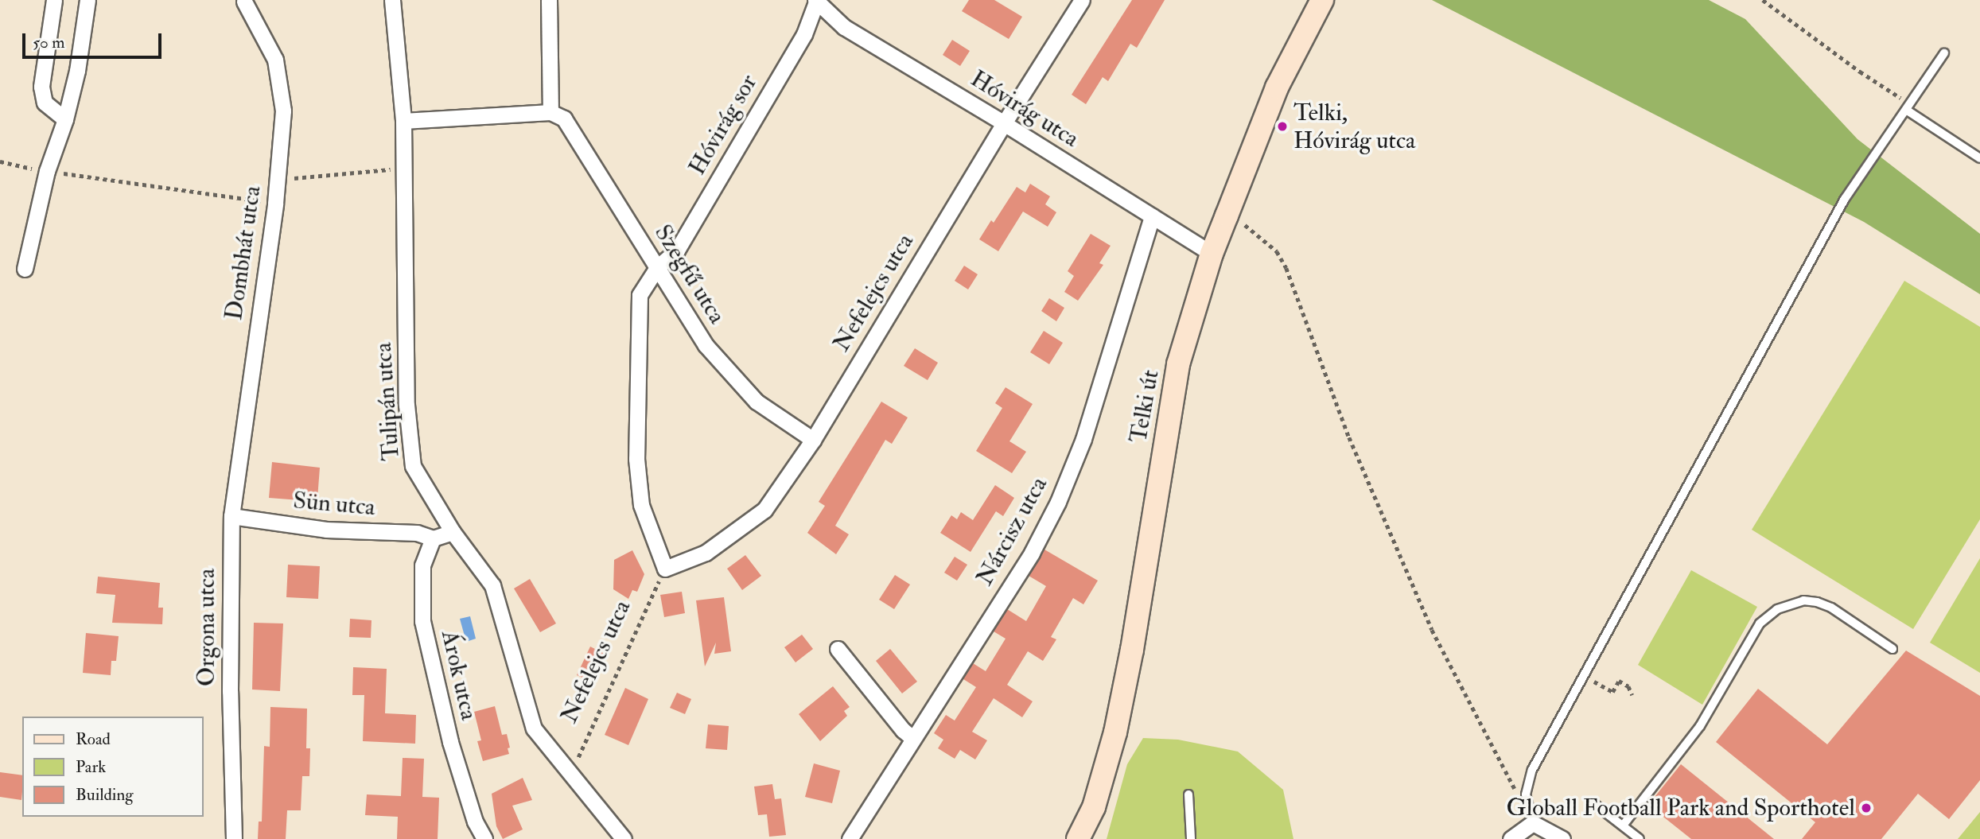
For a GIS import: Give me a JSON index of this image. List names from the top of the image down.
{
  "streets": {
    "main road": ["Telki út"],
    "street": [
      "Hóvirág utca",
      "Hóvirág sor",
      "Dombhát utca",
      "Szegfű utca",
      "Nefelejcs utca",
      "Tulipán utca",
      "Sün utca",
      "Nárcisz utca",
      "Orgona utca",
      "Árok utca"
    ]
  },
  "crossings": [
    ["Hóvirág utca", "Hóvirág sor"],
    ["Hóvirág utca", "Nefelejcs utca"],
    ["Hóvirág utca", "Telki út"],
    ["Hóvirág utca", "Nárcisz utca"],
    ["Hóvirág sor", "Szegfű utca"],
    ["Dombhát utca", "Sün utca"],
    ["Dombhát utca", "Orgona utca"],
    ["Szegfű utca", "Nefelejcs utca"],
    ["Nefelejcs utca", "Tulipán utca"],
    ["Sün utca", "Orgona utca"],
    ["Sün utca", "Árok utca"]
  ],
  "places": ["Telki, Hóvirág utca", "Globall Football Park and Sporthotel"],
  "legend": ["Road", "Park", "Building"],
  "scale_bar": "50 m"
}
